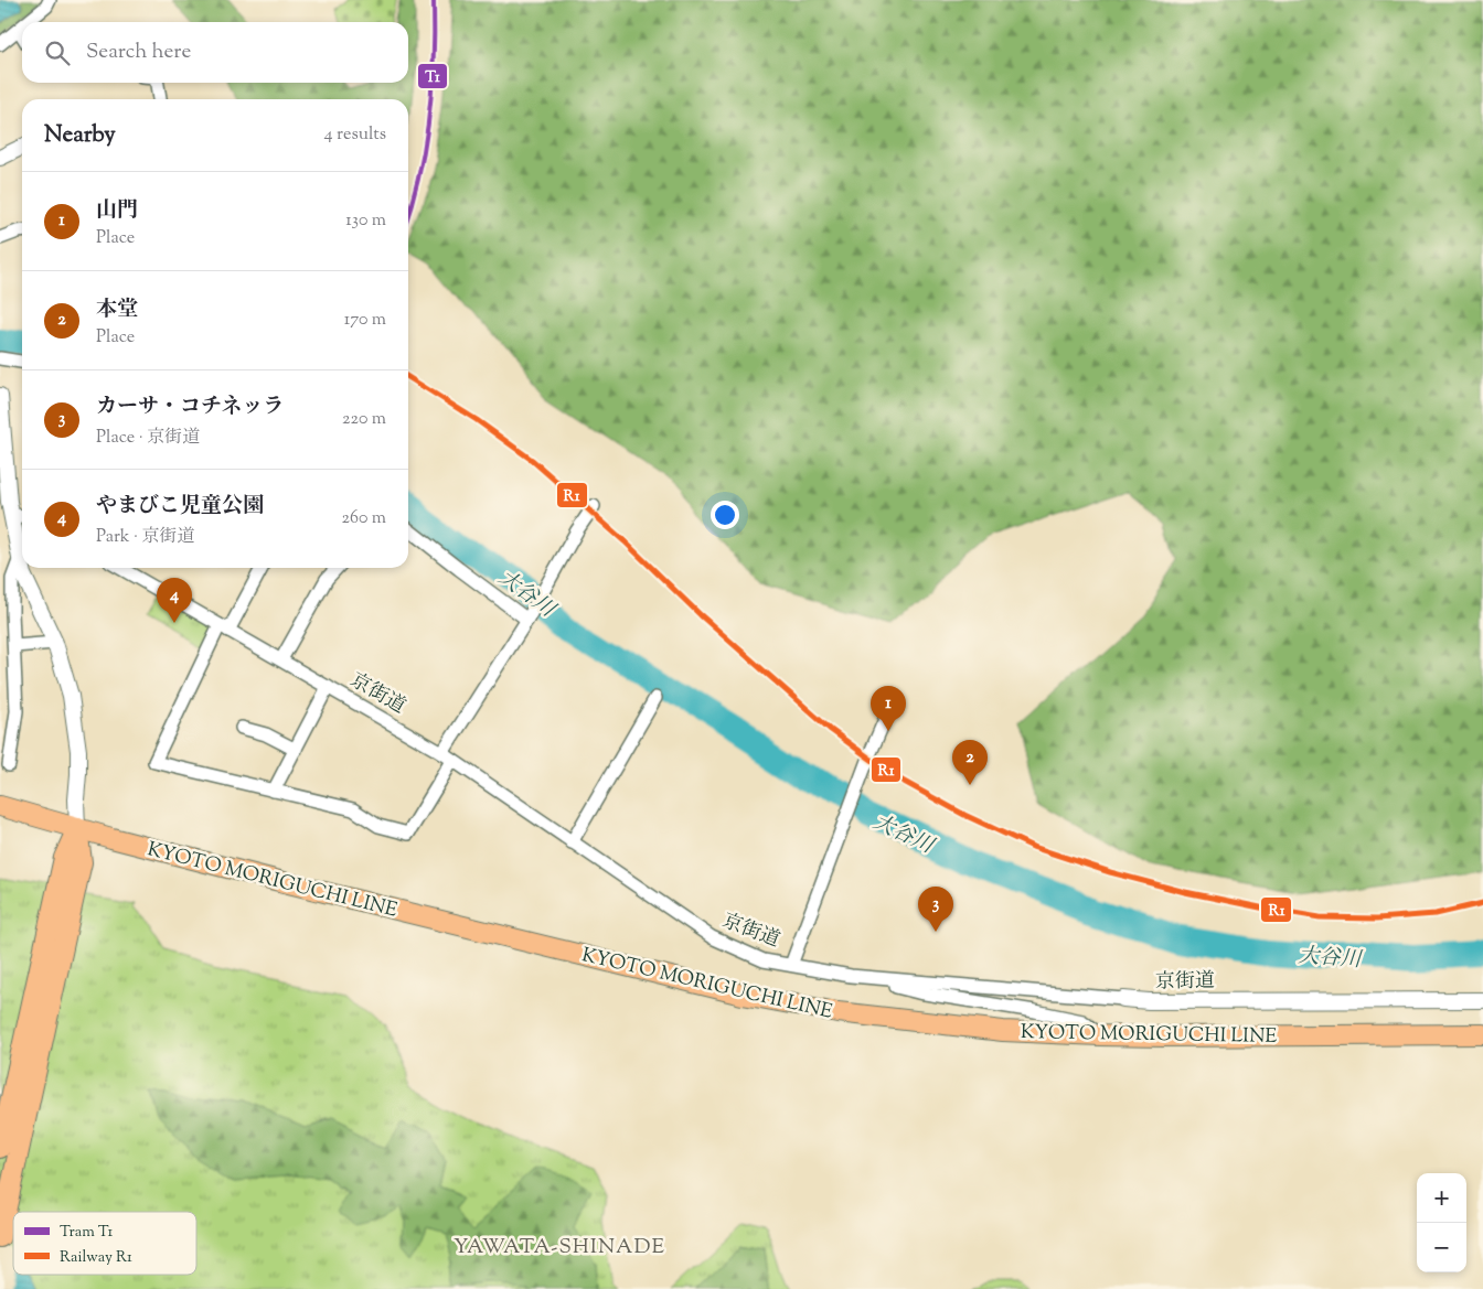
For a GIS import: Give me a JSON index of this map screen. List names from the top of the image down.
{
  "streets": {
    "main road": ["KYOTO MORIGUCHI LINE"],
    "street": ["京街道"]
  },
  "districts": ["YAWATA-SHINADE"],
  "water": ["大谷川"],
  "lines": ["tram line T1", "rail line R1"],
  "legend": ["Tram T1", "Railway R1"],
  "page": {
    "search": "Search here",
    "heading": ["Nearby", "4 results"],
    "list": [
      {
        "mark": "1",
        "name": "山門",
        "note": "Place",
        "value": "130 m"
      },
      {
        "mark": "2",
        "name": "本堂",
        "note": "Place",
        "value": "170 m"
      },
      {
        "mark": "3",
        "name": "カーサ・コチネッラ",
        "note": "Place · 京街道",
        "value": "220 m"
      },
      {
        "mark": "4",
        "name": "やまびこ児童公園",
        "note": "Park · 京街道",
        "value": "260 m"
      }
    ],
    "pins": [
      "4",
      "1",
      "2",
      "3"
    ],
    "map_buttons": ["+", "−"]
  }
}
